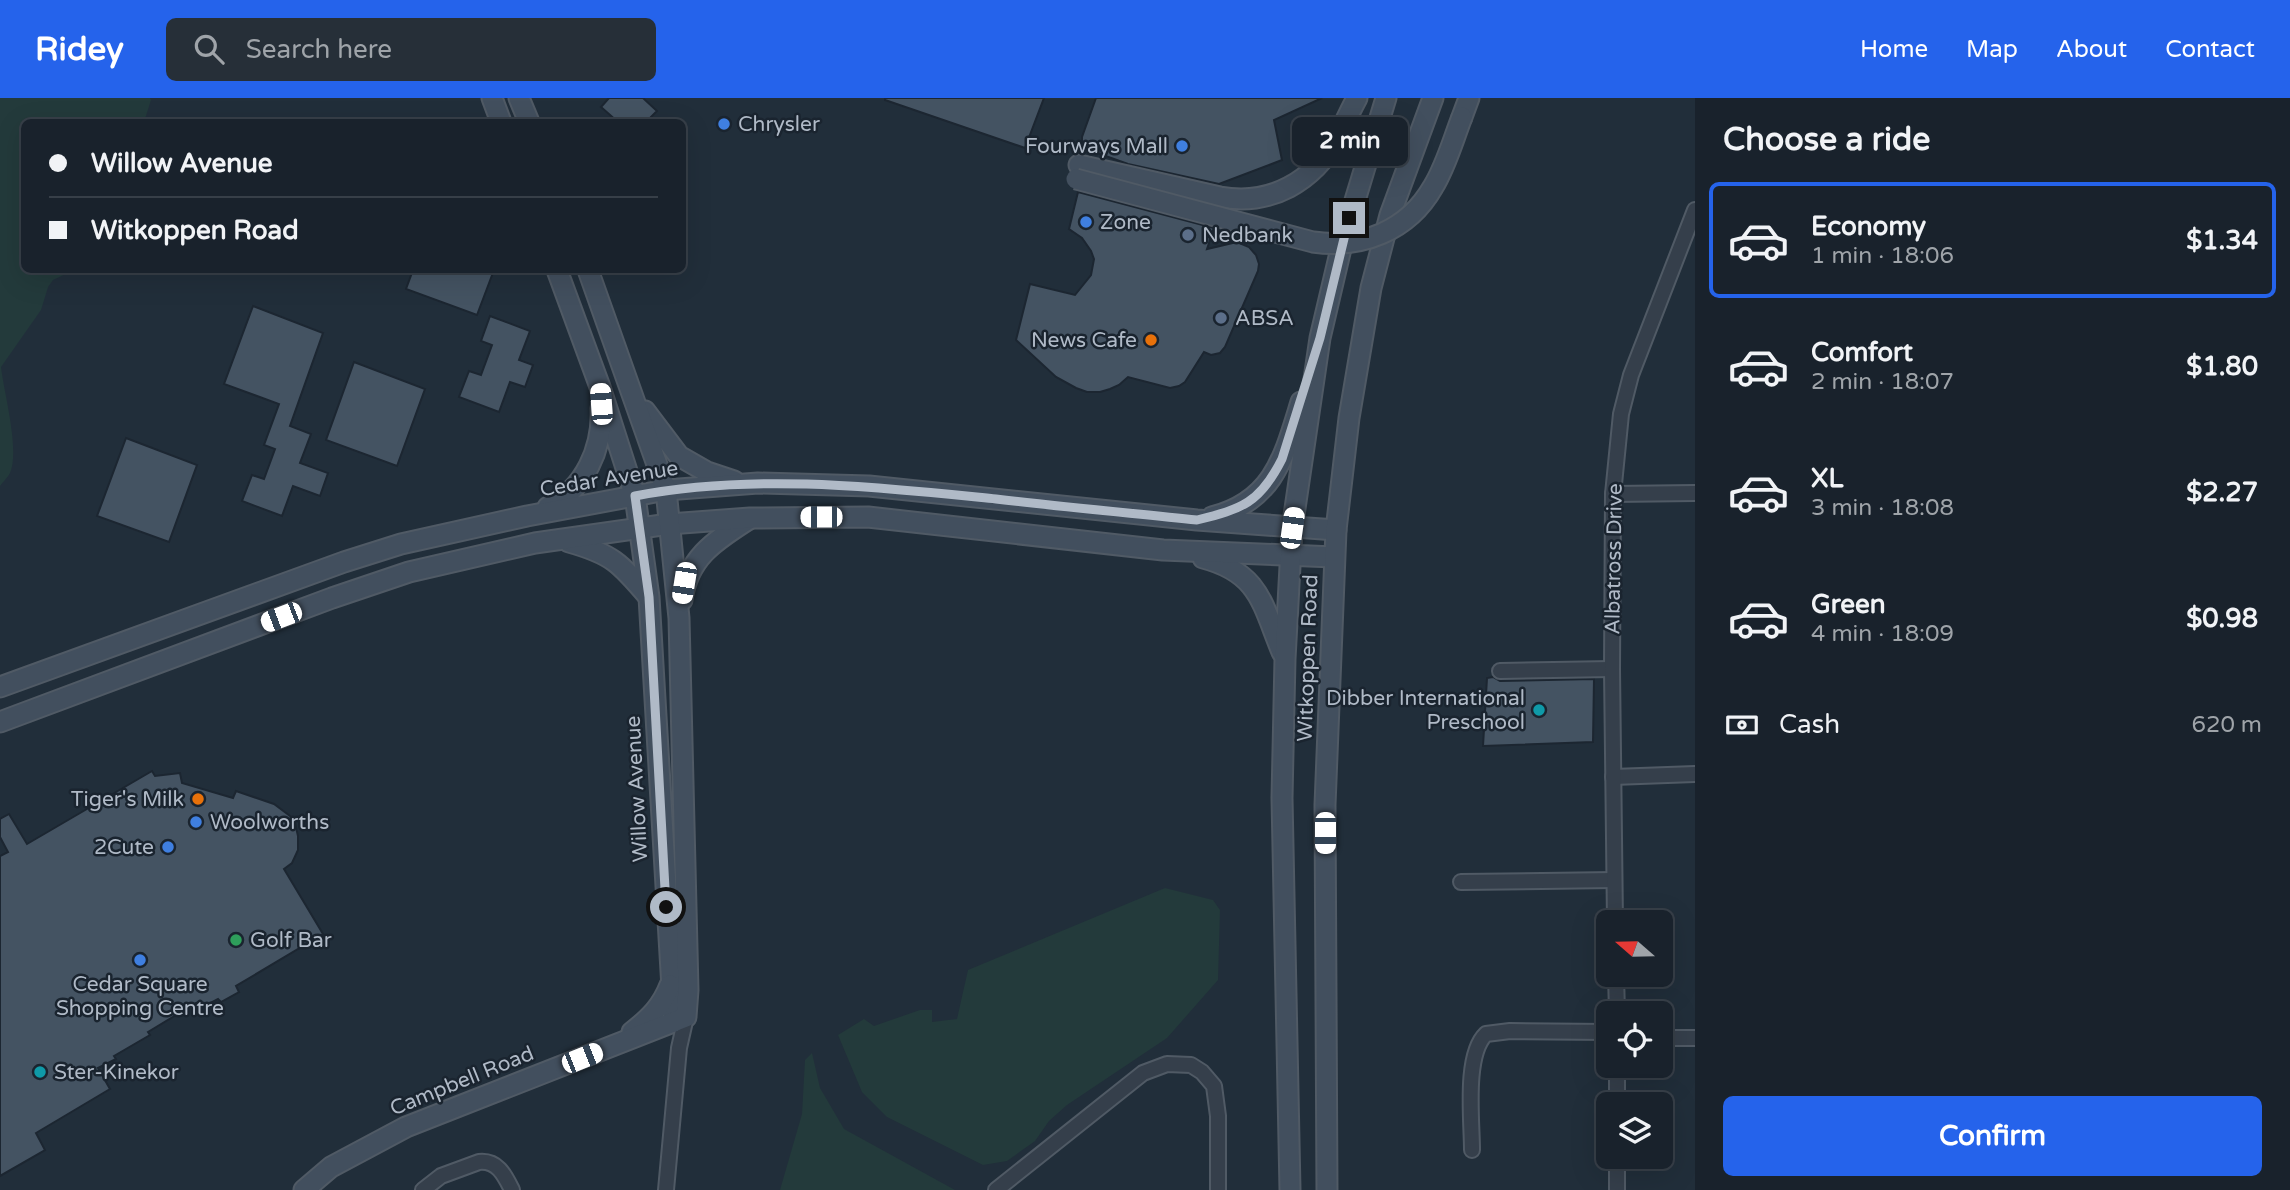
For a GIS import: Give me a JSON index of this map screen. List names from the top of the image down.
{
  "streets": {
    "main road": [
      "Cedar Avenue",
      "Witkoppen Road",
      "Willow Avenue",
      "Campbell Road"
    ],
    "street": ["Albatross Drive"]
  },
  "crossings": [
    ["Cedar Avenue", "Witkoppen Road"],
    ["Cedar Avenue", "Willow Avenue"],
    ["Willow Avenue", "Campbell Road"]
  ],
  "places": [
    "Chrysler",
    "Fourways Mall",
    "Zone",
    "Nedbank",
    "ABSA",
    "News Cafe",
    "Dibber International Preschool",
    "Tiger's Milk",
    "Woolworths",
    "2Cute",
    "Golf Bar",
    "Cedar Square Shopping Centre",
    "Ster-Kinekor"
  ],
  "north": "left",
  "page": {
    "header": "Ridey",
    "search": "Search here",
    "nav": [
      "Home",
      "Map",
      "About",
      "Contact"
    ],
    "heading": "Choose a ride",
    "bubble": "2 min",
    "banner": ["Willow Avenue", "Witkoppen Road"],
    "list": [
      {
        "name": "Economy",
        "note": "1 min · 18:06",
        "value": "$1.34"
      },
      {
        "name": "Comfort",
        "note": "2 min · 18:07",
        "value": "$1.80"
      },
      {
        "name": "XL",
        "note": "3 min · 18:08",
        "value": "$2.27"
      },
      {
        "name": "Green",
        "note": "4 min · 18:09",
        "value": "$0.98"
      }
    ],
    "pay": ["Cash", "620 m"],
    "buttons": "Confirm"
  }
}
